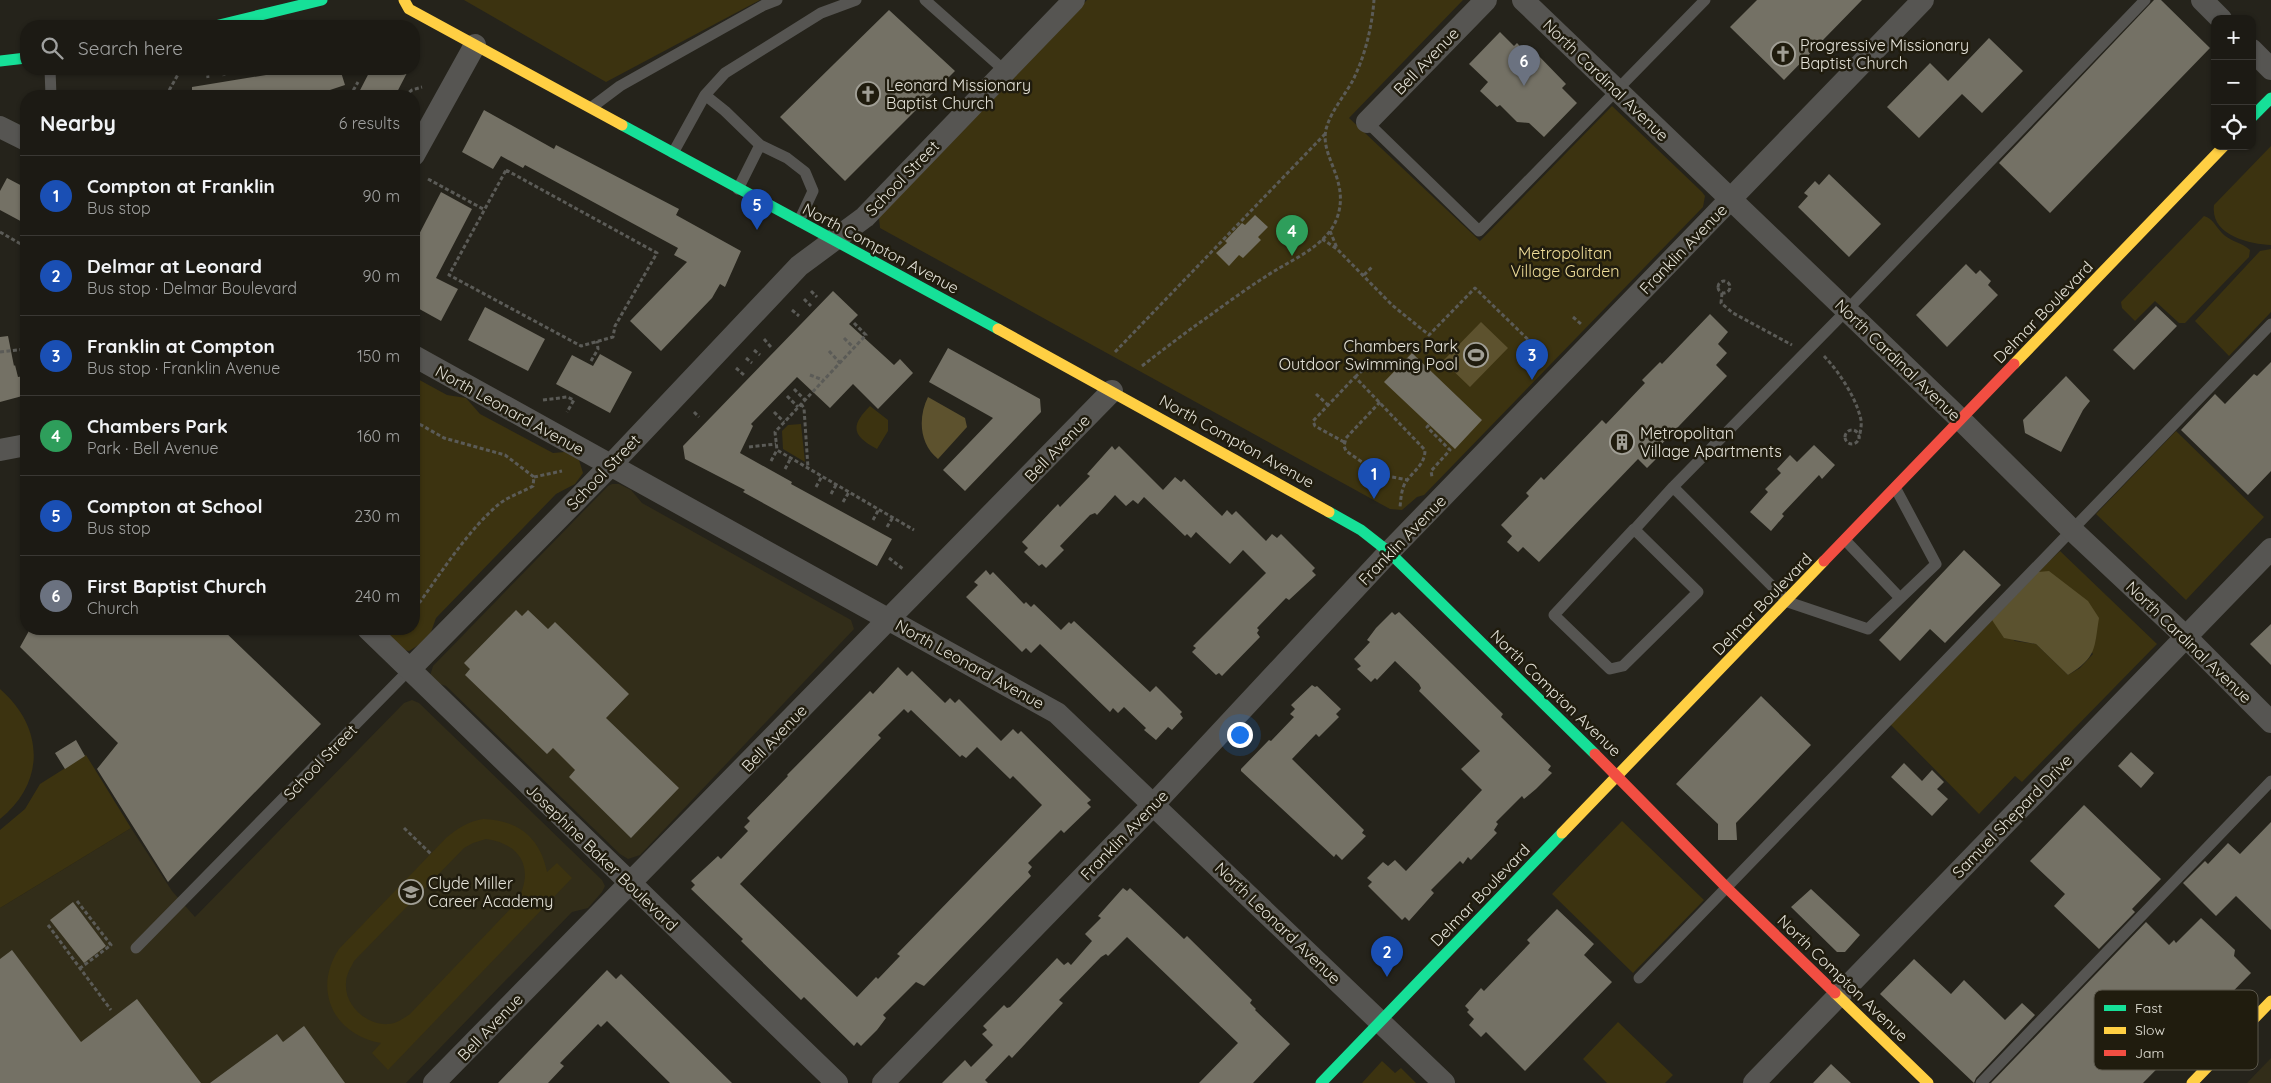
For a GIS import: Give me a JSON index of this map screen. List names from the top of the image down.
{
  "streets": {
    "main road": ["North Compton Avenue", "Delmar Boulevard"],
    "street": [
      "Bell Avenue",
      "North Cardinal Avenue",
      "School Street",
      "Franklin Avenue",
      "North Leonard Avenue",
      "Samuel Shepard Drive",
      "Josephine Baker Boulevard"
    ]
  },
  "crossings": [
    ["Bell Avenue", "North Compton Avenue"],
    ["Bell Avenue", "North Leonard Avenue"],
    ["Bell Avenue", "Josephine Baker Boulevard"],
    ["North Cardinal Avenue", "Franklin Avenue"],
    ["North Cardinal Avenue", "Delmar Boulevard"],
    ["North Cardinal Avenue", "Samuel Shepard Drive"],
    ["School Street", "North Compton Avenue"],
    ["School Street", "North Leonard Avenue"],
    ["School Street", "Josephine Baker Boulevard"],
    ["North Compton Avenue", "Franklin Avenue"],
    ["North Compton Avenue", "Delmar Boulevard"],
    ["North Compton Avenue", "Samuel Shepard Drive"],
    ["Franklin Avenue", "North Leonard Avenue"],
    ["Delmar Boulevard", "North Leonard Avenue"]
  ],
  "parks": ["Metropolitan Village Garden"],
  "places": {
    "church": ["Progressive Missionary Baptist Church", "Leonard Missionary Baptist Church"],
    "sports": ["Chambers Park Outdoor Swimming Pool"],
    "building": ["Metropolitan Village Apartments"],
    "school or university": ["Clyde Miller Career Academy"]
  },
  "legend": ["Fast", "Slow", "Jam"],
  "page": {
    "map_buttons": ["+", "−"],
    "search": "Search here",
    "pins": [
      "6",
      "5",
      "4",
      "3",
      "1",
      "2"
    ],
    "heading": ["Nearby", "6 results"],
    "list": [
      {
        "mark": "1",
        "name": "Compton at Franklin",
        "note": "Bus stop",
        "value": "90 m"
      },
      {
        "mark": "2",
        "name": "Delmar at Leonard",
        "note": "Bus stop · Delmar Boulevard",
        "value": "90 m"
      },
      {
        "mark": "3",
        "name": "Franklin at Compton",
        "note": "Bus stop · Franklin Avenue",
        "value": "150 m"
      },
      {
        "mark": "4",
        "name": "Chambers Park",
        "note": "Park · Bell Avenue",
        "value": "160 m"
      },
      {
        "mark": "5",
        "name": "Compton at School",
        "note": "Bus stop",
        "value": "230 m"
      },
      {
        "mark": "6",
        "name": "First Baptist Church",
        "note": "Church",
        "value": "240 m"
      }
    ]
  }
}
